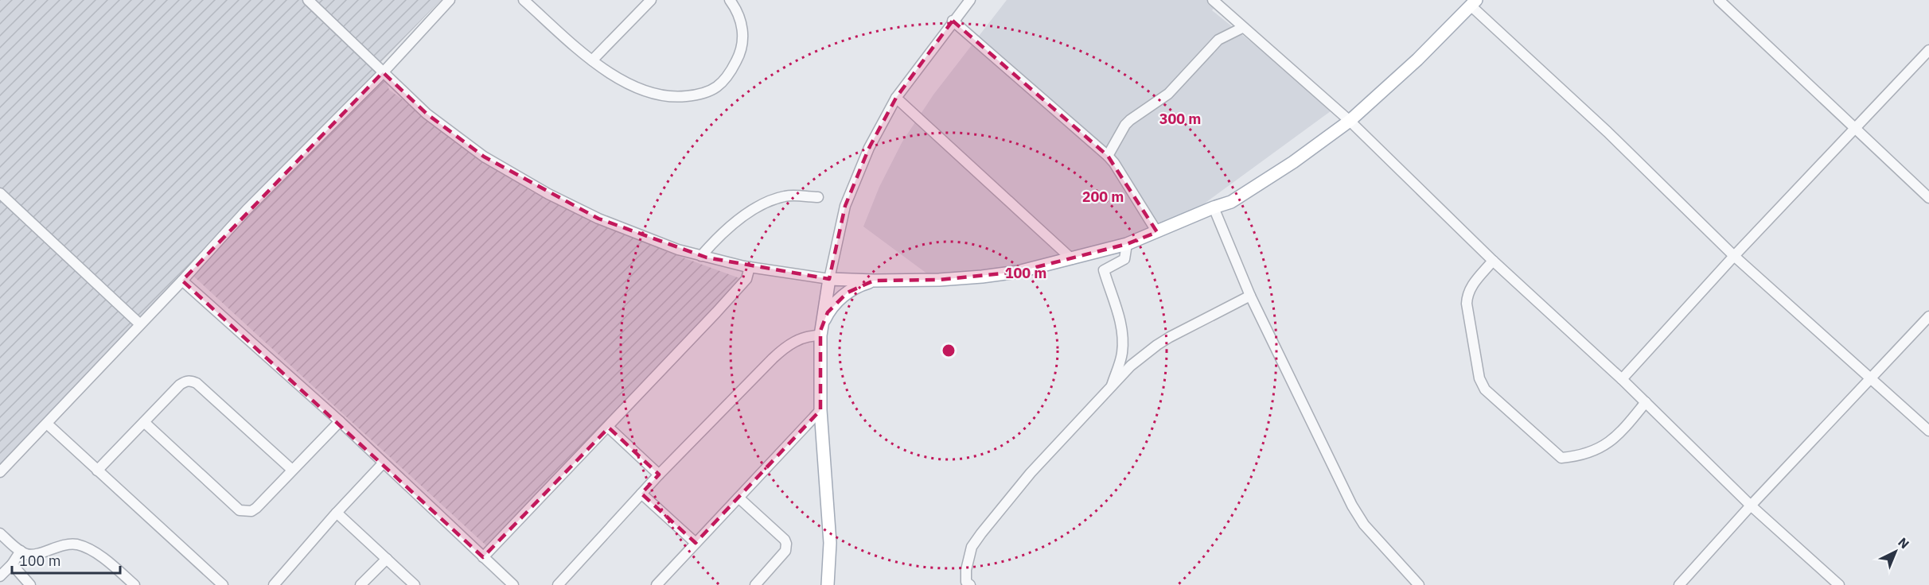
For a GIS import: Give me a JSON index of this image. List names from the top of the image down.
{
  "scale_bar": "100 m",
  "north": "top right",
  "rings": ["300 m", "200 m", "100 m"]
}
